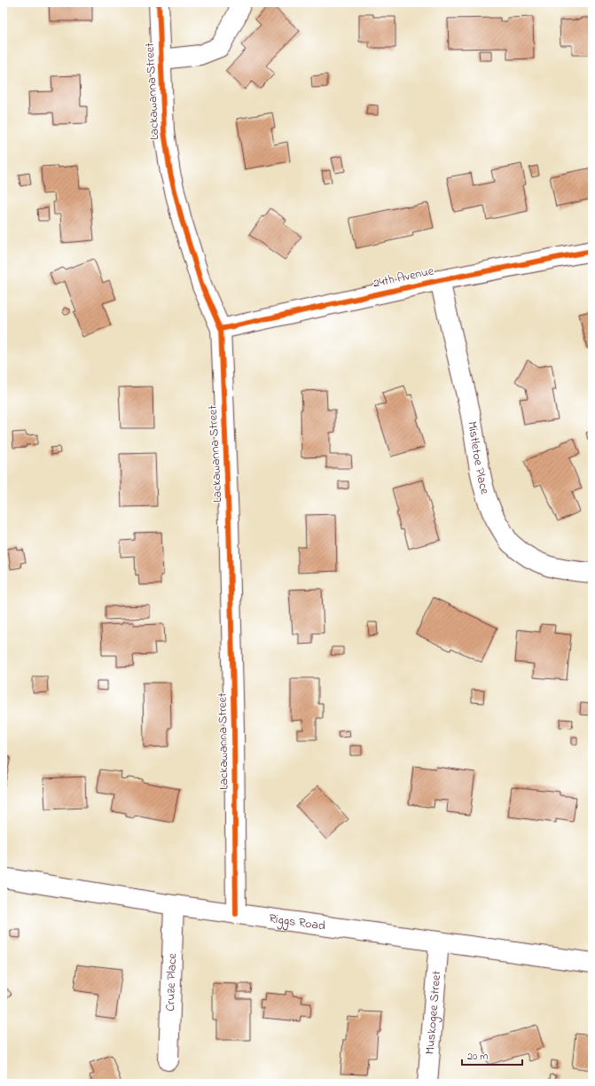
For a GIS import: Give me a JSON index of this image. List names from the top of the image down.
{
  "streets": {
    "street": [
      "Lackawanna Street",
      "24th Avenue",
      "Mistletoe Place",
      "Riggs Road",
      "Cruze Place",
      "Muskogee Street"
    ]
  },
  "crossings": [
    ["Lackawanna Street", "24th Avenue"],
    ["Lackawanna Street", "Riggs Road"],
    ["24th Avenue", "Mistletoe Place"],
    ["Riggs Road", "Cruze Place"],
    ["Riggs Road", "Muskogee Street"]
  ],
  "scale_bar": "20 m"
}
